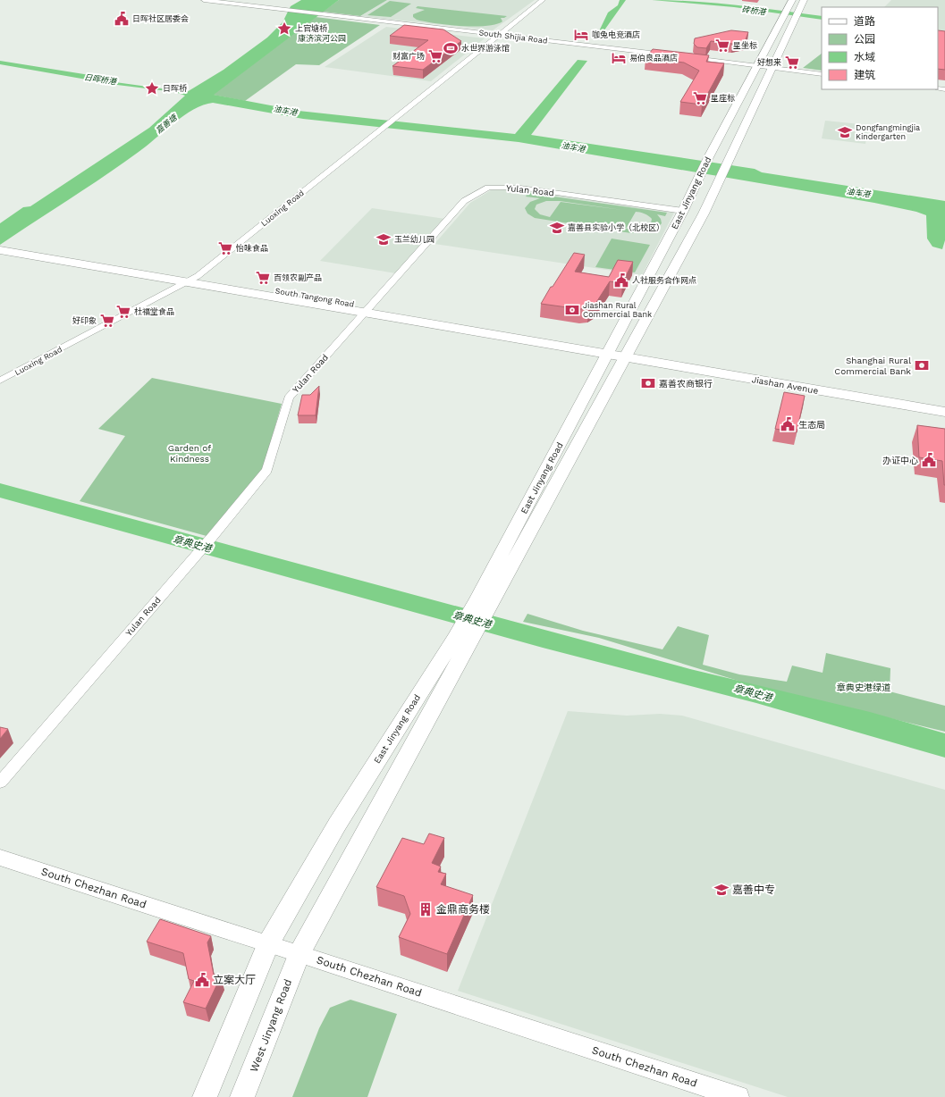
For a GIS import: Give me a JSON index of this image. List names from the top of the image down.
{
  "streets": {
    "main road": [
      "East Jinyang Road",
      "South Tangong Road",
      "Jiashan Avenue",
      "West Jinyang Road"
    ],
    "street": [
      "South Shijia Road",
      "Yulan Road",
      "Luoxing Road",
      "South Chezhan Road"
    ]
  },
  "crossings": [
    ["South Shijia Road", "Luoxing Road"],
    ["Yulan Road", "East Jinyang Road"],
    ["Yulan Road", "South Tangong Road"],
    ["East Jinyang Road", "South Tangong Road"],
    ["East Jinyang Road", "Jiashan Avenue"],
    ["East Jinyang Road", "South Chezhan Road"],
    ["East Jinyang Road", "West Jinyang Road"],
    ["Luoxing Road", "South Tangong Road"],
    ["South Tangong Road", "Jiashan Avenue"],
    ["South Chezhan Road", "West Jinyang Road"]
  ],
  "water": [
    "砖桥港",
    "日晖桥港",
    "油车港",
    "嘉善塘",
    "章典史港"
  ],
  "parks": ["康济滨河公园", "Garden of Kindness", "章典史港绿道"],
  "places": {
    "public building": [
      "日晖社区居委会",
      "人社服务合作网点",
      "生态局",
      "办证中心",
      "立案大厅"
    ],
    "place": ["上官塘桥", "日晖桥"],
    "hotel": ["咖兔电竞酒店", "易伯良品酒店"],
    "supermarket": [
      "星坐标",
      "财富广场",
      "好想来",
      "星座标",
      "怡味食品",
      "百领农副产品",
      "杜福堂食品",
      "好印象"
    ],
    "sports": ["水世界游泳馆"],
    "school or university": [
      "Dongfangmingjia Kindergarten",
      "嘉善县实验小学（北校区）",
      "玉兰幼儿园",
      "嘉善中专"
    ],
    "bank": ["Jiashan Rural Commercial Bank", "Shanghai Rural Commercial Bank", "嘉善农商银行"],
    "building": ["金鼎商务楼"]
  },
  "legend": [
    "道路",
    "公园",
    "水域",
    "建筑"
  ]
}
